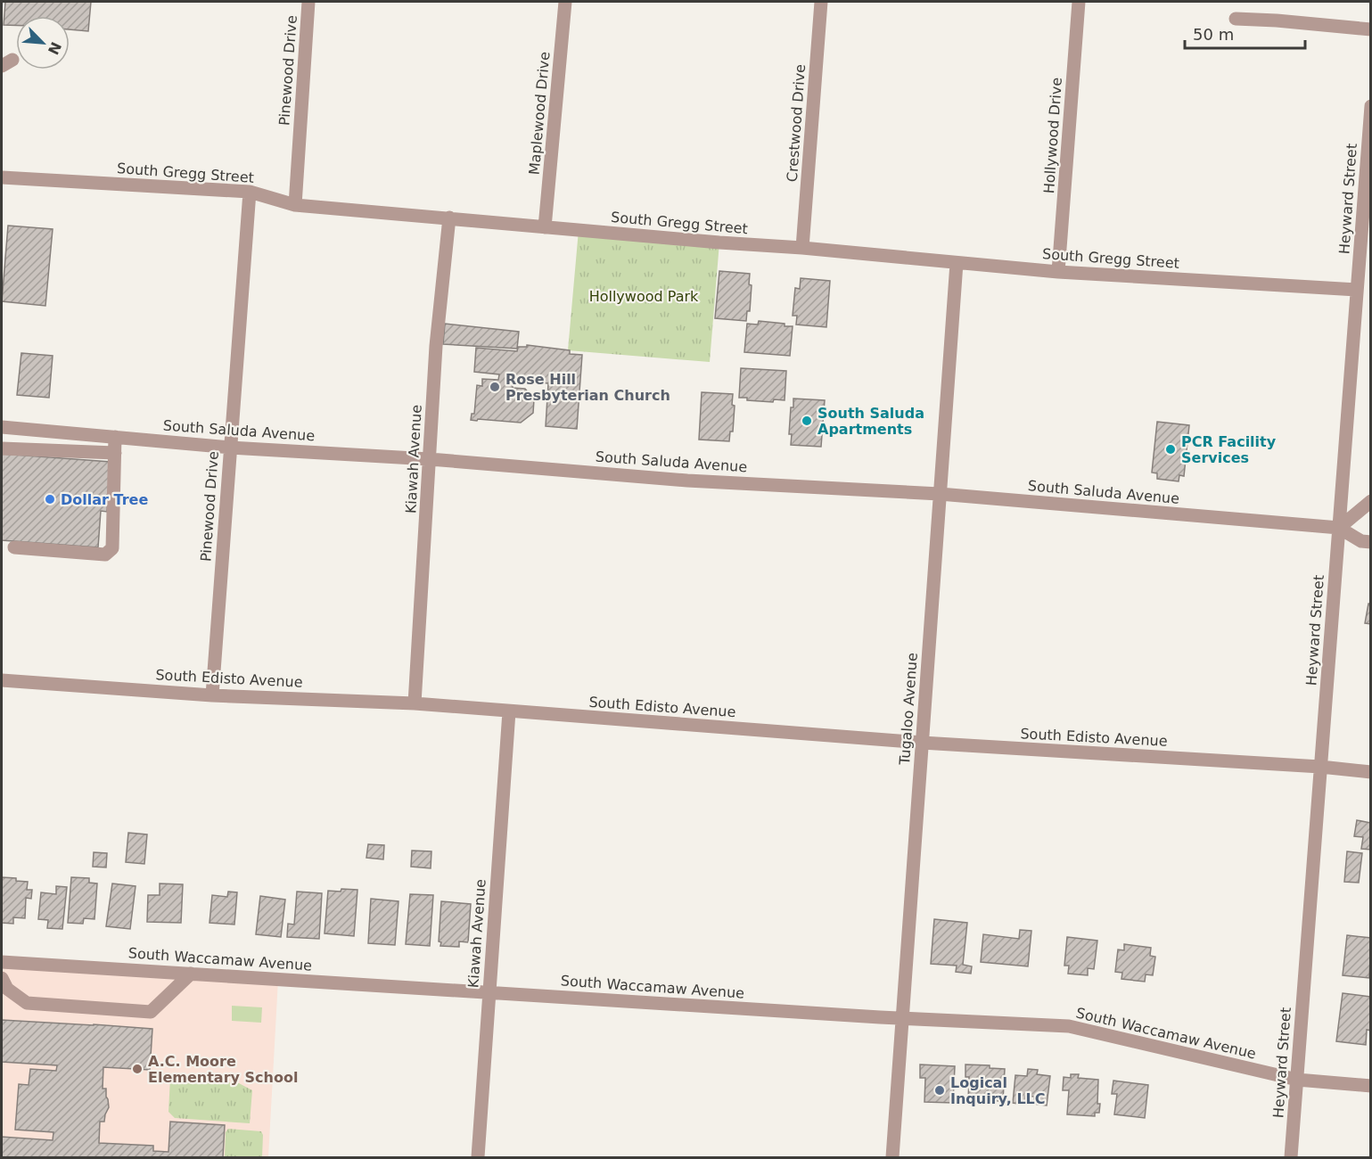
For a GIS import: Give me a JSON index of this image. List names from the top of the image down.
{
  "streets": {
    "street": [
      "Pinewood Drive",
      "Maplewood Drive",
      "Crestwood Drive",
      "Hollywood Drive",
      "South Gregg Street",
      "Heyward Street",
      "South Saluda Avenue",
      "Kiawah Avenue",
      "South Edisto Avenue",
      "Tugaloo Avenue",
      "South Waccamaw Avenue"
    ]
  },
  "crossings": [
    ["Pinewood Drive", "South Gregg Street"],
    ["Pinewood Drive", "South Saluda Avenue"],
    ["Pinewood Drive", "South Edisto Avenue"],
    ["Maplewood Drive", "South Gregg Street"],
    ["Crestwood Drive", "South Gregg Street"],
    ["Hollywood Drive", "South Gregg Street"],
    ["South Gregg Street", "Heyward Street"],
    ["South Gregg Street", "Kiawah Avenue"],
    ["South Gregg Street", "Tugaloo Avenue"],
    ["Heyward Street", "South Saluda Avenue"],
    ["Heyward Street", "South Edisto Avenue"],
    ["Heyward Street", "South Waccamaw Avenue"],
    ["South Saluda Avenue", "Kiawah Avenue"],
    ["South Saluda Avenue", "Tugaloo Avenue"],
    ["Kiawah Avenue", "South Edisto Avenue"],
    ["Kiawah Avenue", "South Waccamaw Avenue"],
    ["South Edisto Avenue", "Tugaloo Avenue"],
    ["Tugaloo Avenue", "South Waccamaw Avenue"]
  ],
  "parks": ["Hollywood Park"],
  "places": [
    "Rose Hill Presbyterian Church",
    "South Saluda Apartments",
    "PCR Facility Services",
    "Dollar Tree",
    "A.C. Moore Elementary School",
    "Logical Inquiry, LLC"
  ],
  "scale_bar": "50 m",
  "north": "bottom right"
}
